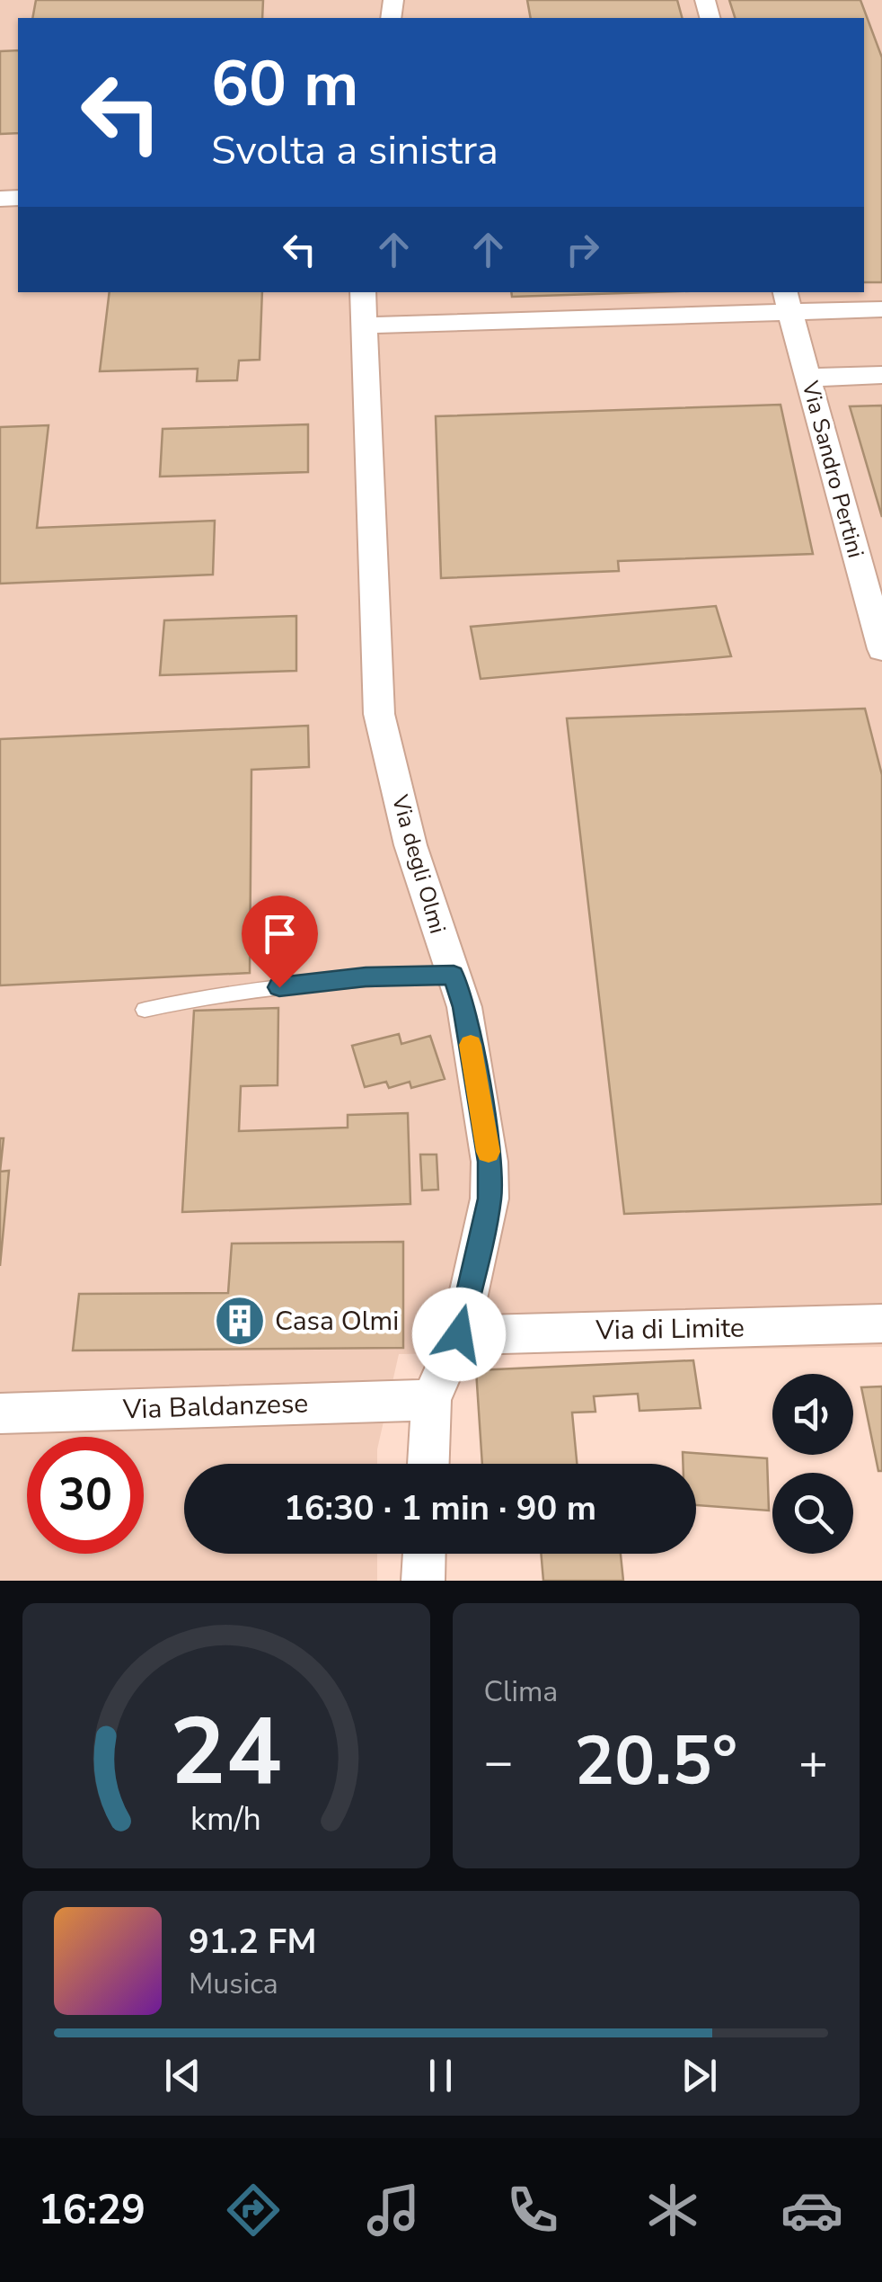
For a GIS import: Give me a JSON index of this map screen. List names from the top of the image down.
{
  "streets": {
    "street": [
      "Via Sandro Pertini",
      "Via degli Olmi",
      "Via di Limite",
      "Via Baldanzese"
    ]
  },
  "crossings": [
    ["Via degli Olmi", "Via di Limite"],
    ["Via degli Olmi", "Via Baldanzese"]
  ],
  "places": {
    "building": ["Casa Olmi"]
  },
  "page": {
    "turn": ["60 m", "Svolta a sinistra"],
    "limit": "30",
    "trip": "16:30 · 1 min · 90 m",
    "tile": "Clima",
    "heat": ["−", "20.5°", "+"],
    "song": ["91.2 FM", "Musica"],
    "tabs": "16:29",
    "gauge": ["24", "km/h"]
  }
}
